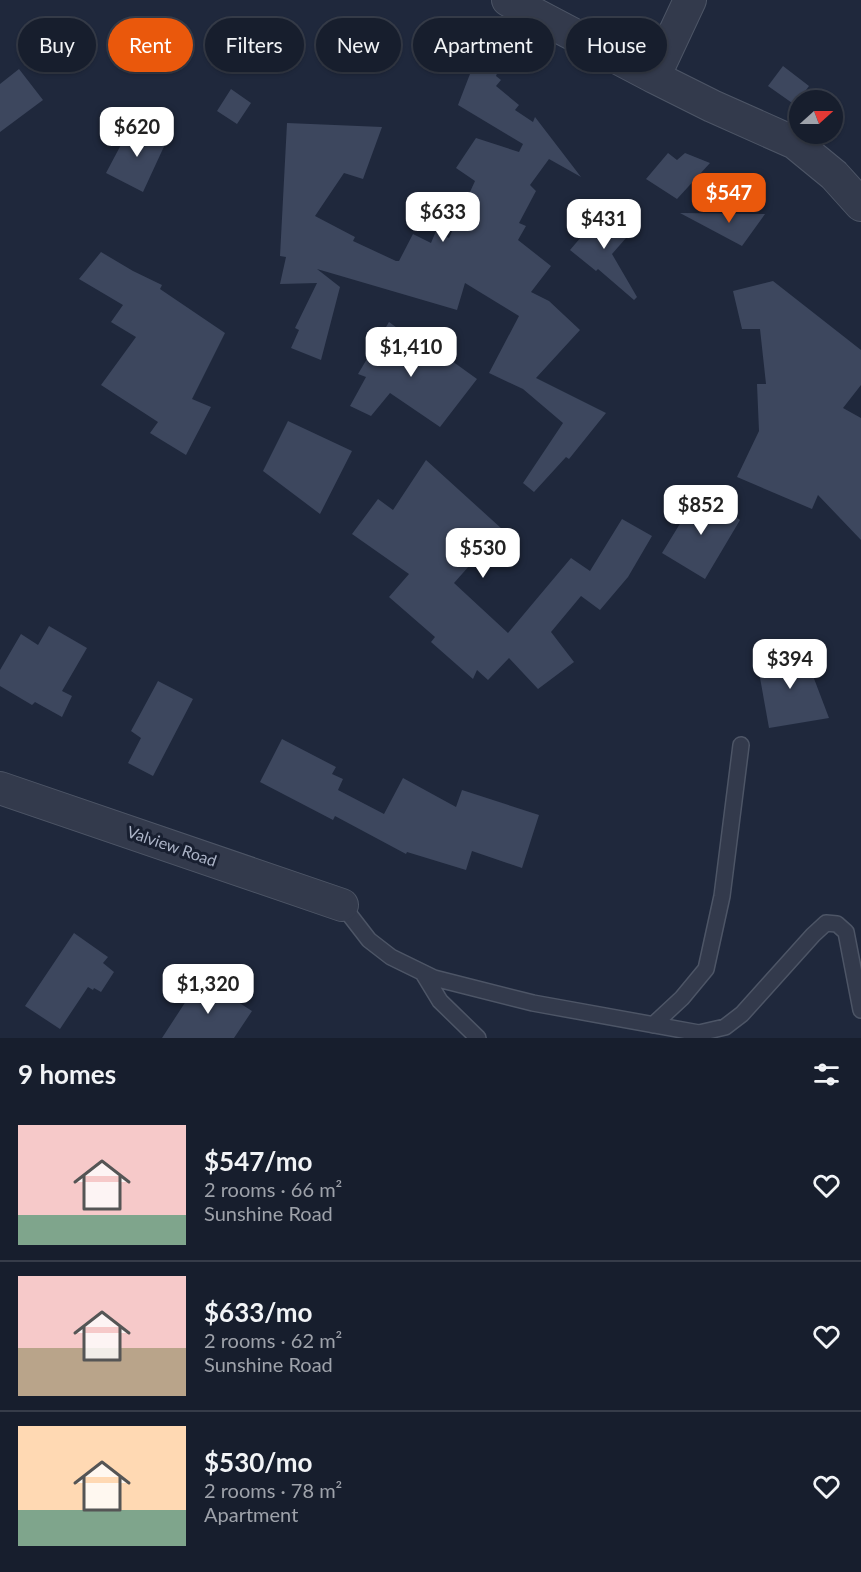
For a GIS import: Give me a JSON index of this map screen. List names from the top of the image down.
{
  "streets": {
    "street": ["Valview Road"]
  },
  "north": "right",
  "page": {
    "chip": [
      "Buy",
      "Rent",
      "Filters",
      "New",
      "Apartment",
      "House"
    ],
    "price": [
      "$620",
      "$547",
      "$633",
      "$431",
      "$1,410",
      "$852",
      "$530",
      "$394",
      "$1,320"
    ],
    "heading": "9 homes",
    "list": [
      {
        "name": "$547/mo",
        "note": "2 rooms · 66 m² · Sunshine Road"
      },
      {
        "name": "$633/mo",
        "note": "2 rooms · 62 m² · Sunshine Road"
      },
      {
        "name": "$530/mo",
        "note": "2 rooms · 78 m² · Apartment"
      }
    ]
  }
}
